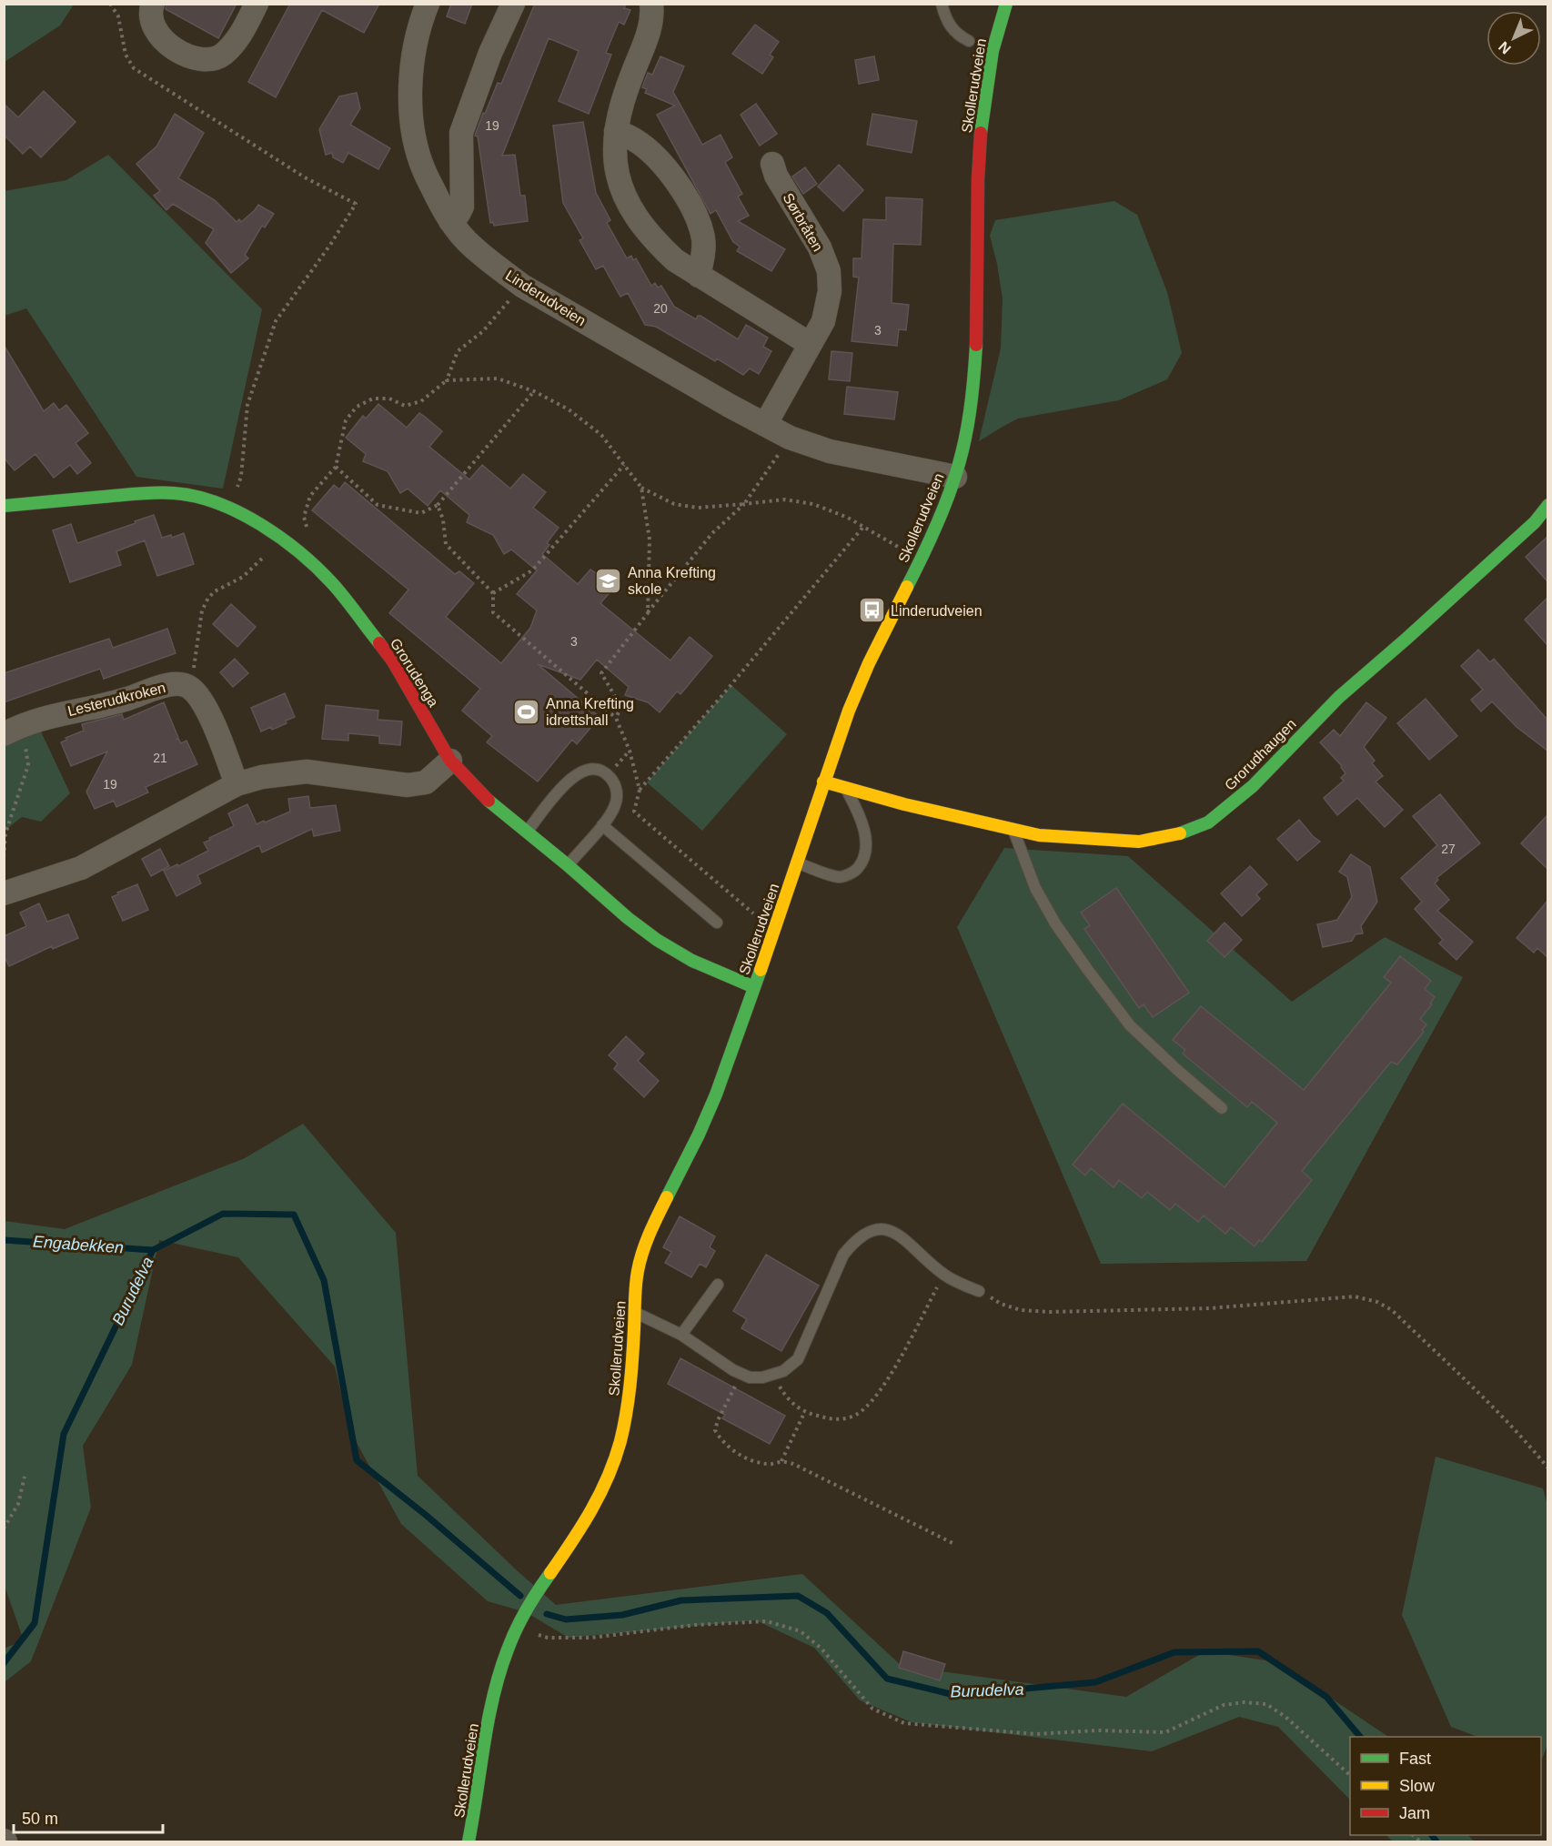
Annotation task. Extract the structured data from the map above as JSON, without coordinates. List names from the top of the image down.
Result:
{
  "streets": {
    "street": [
      "Skollerudveien",
      "Sørbråten",
      "Linderudveien",
      "Grorudenga",
      "Lesterudkroken",
      "Grorudhaugen"
    ]
  },
  "crossings": [
    ["Skollerudveien", "Linderudveien"],
    ["Skollerudveien", "Grorudenga"],
    ["Skollerudveien", "Grorudhaugen"],
    ["Sørbråten", "Linderudveien"]
  ],
  "water": ["Engabekken", "Burudelva"],
  "places": {
    "school or university": ["Anna Krefting skole"],
    "bus stop": ["Linderudveien"],
    "sports": ["Anna Krefting idrettshall"]
  },
  "house_numbers": [
    "19",
    "20",
    "3",
    "3",
    "21",
    "19",
    "27"
  ],
  "legend": ["Fast", "Slow", "Jam"],
  "scale_bar": "50 m",
  "north": "bottom left"
}
